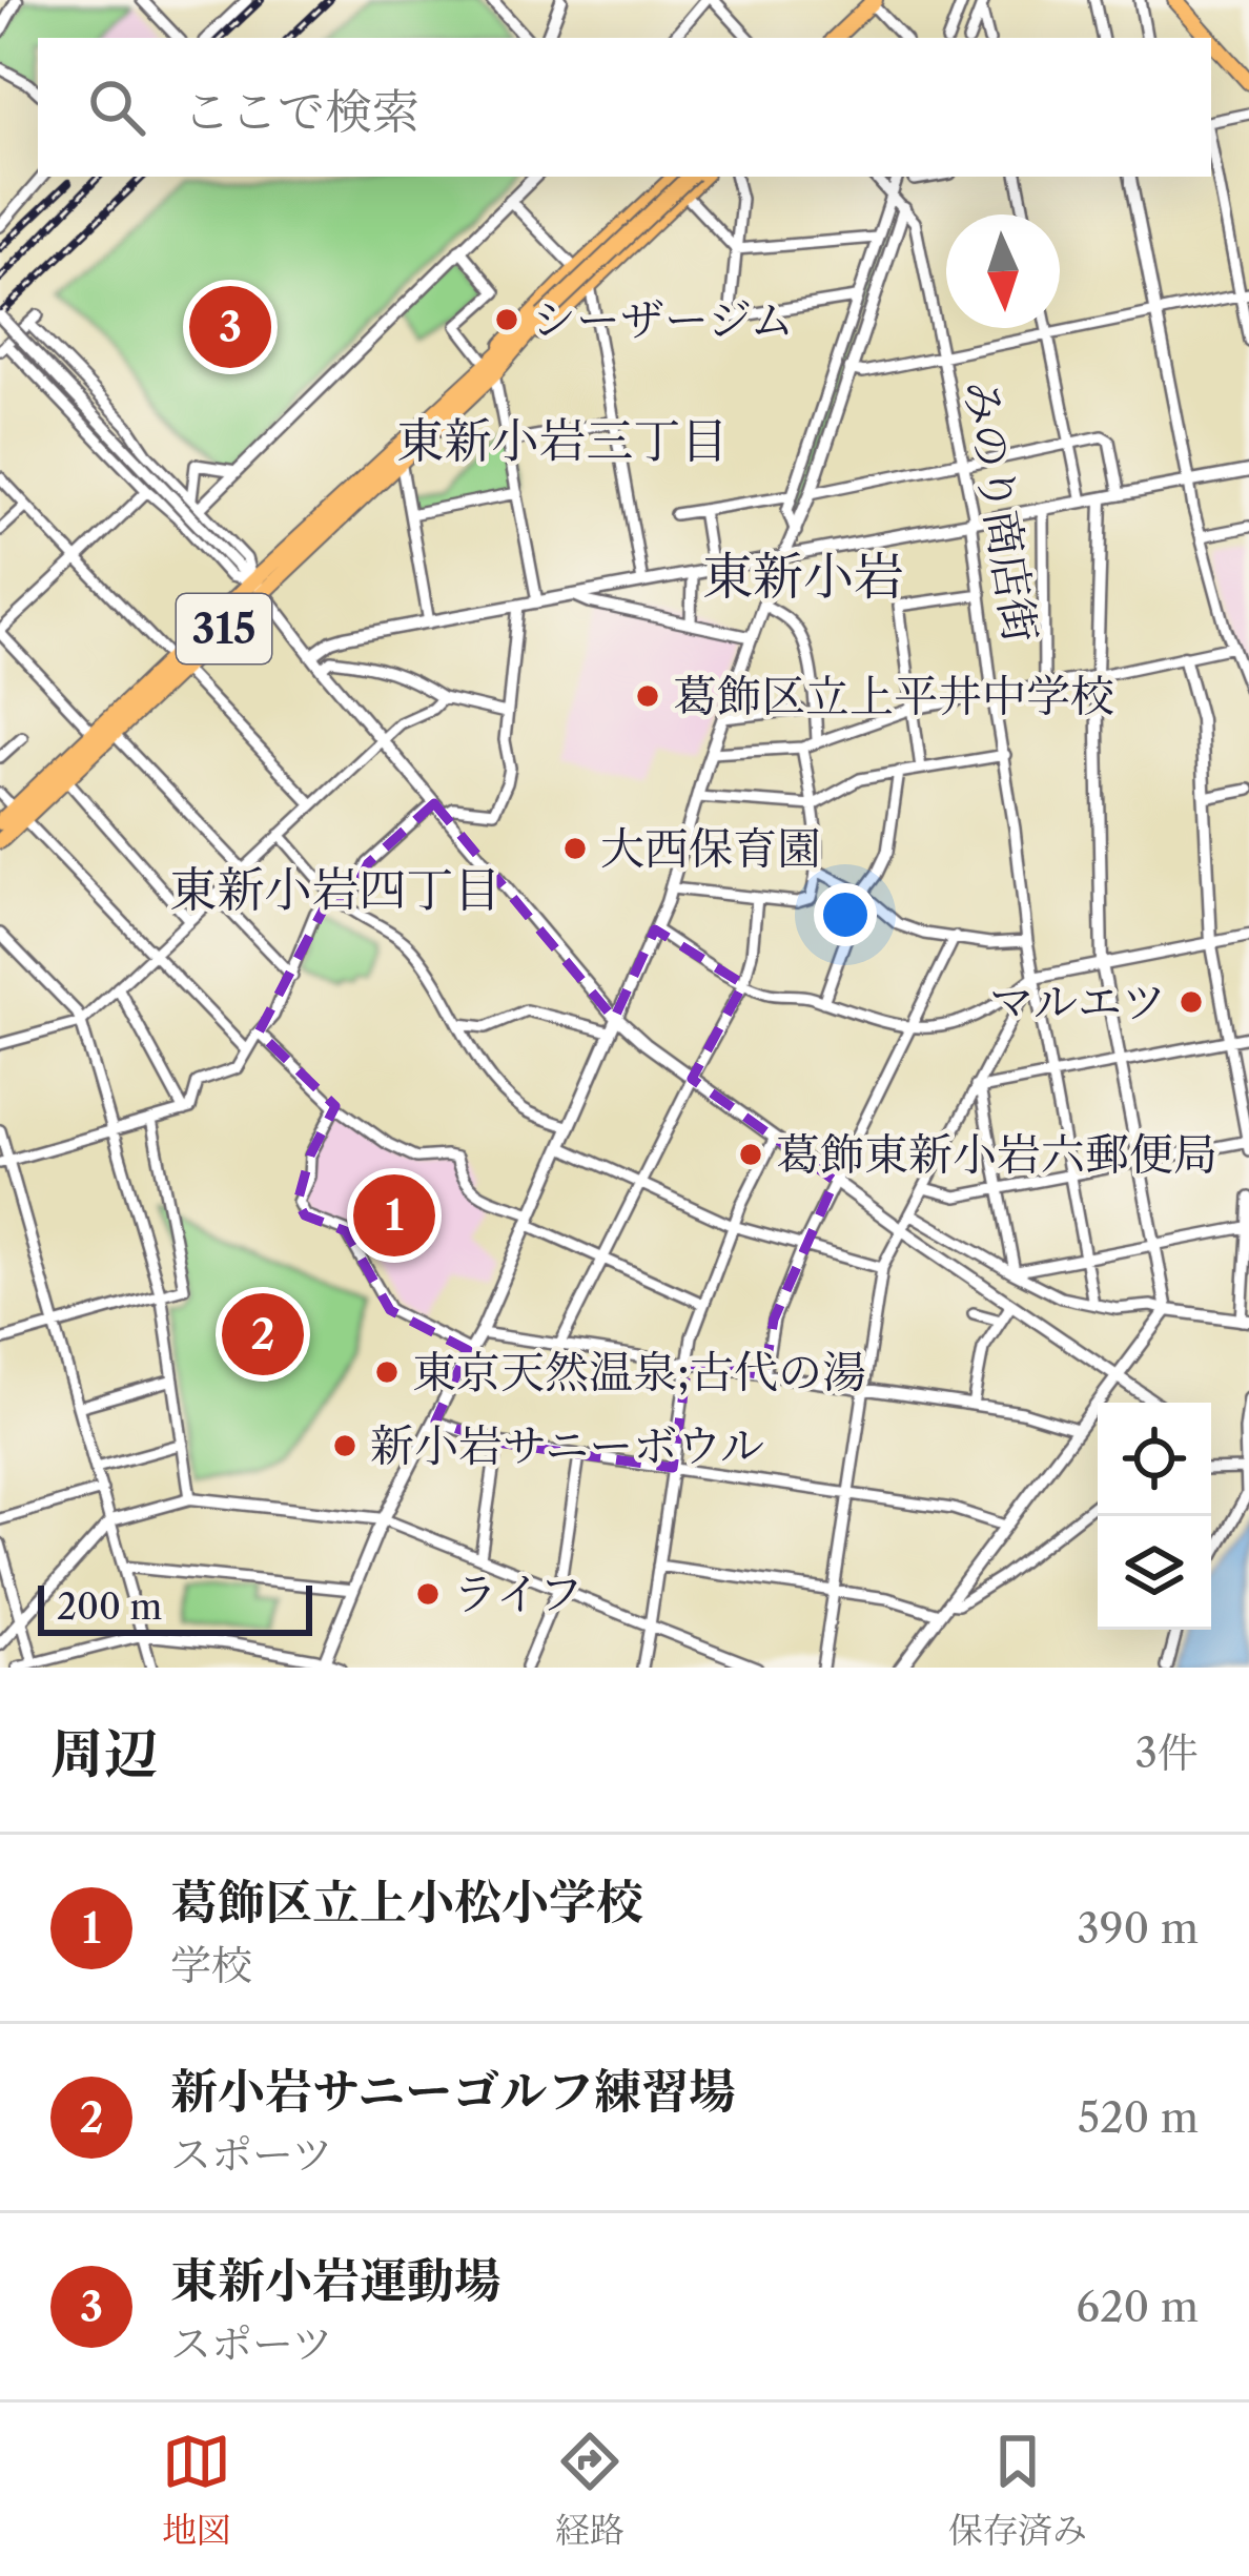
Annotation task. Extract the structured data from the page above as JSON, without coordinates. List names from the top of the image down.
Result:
{
  "streets": {
    "main road": ["315"],
    "street": ["みのり商店街"]
  },
  "districts": ["東新小岩三丁目", "東新小岩", "東新小岩四丁目"],
  "places": [
    "シーザージム",
    "葛飾区立上平井中学校",
    "大西保育園",
    "マルエツ",
    "葛飾東新小岩六郵便局",
    "東京天然温泉;古代の湯",
    "新小岩サニーボウル",
    "ライフ"
  ],
  "scale_bar": "200 m",
  "north": "bottom",
  "page": {
    "search": "ここで検索",
    "pins": ["3", "1", "2"],
    "scale": "200 m",
    "heading": ["周辺", "3件"],
    "list": [
      {
        "mark": "1",
        "name": "葛飾区立上小松小学校",
        "note": "学校",
        "value": "390 m"
      },
      {
        "mark": "2",
        "name": "新小岩サニーゴルフ練習場",
        "note": "スポーツ",
        "value": "520 m"
      },
      {
        "mark": "3",
        "name": "東新小岩運動場",
        "note": "スポーツ",
        "value": "620 m"
      }
    ],
    "nav": ["地図", "経路", "保存済み"]
  }
}
